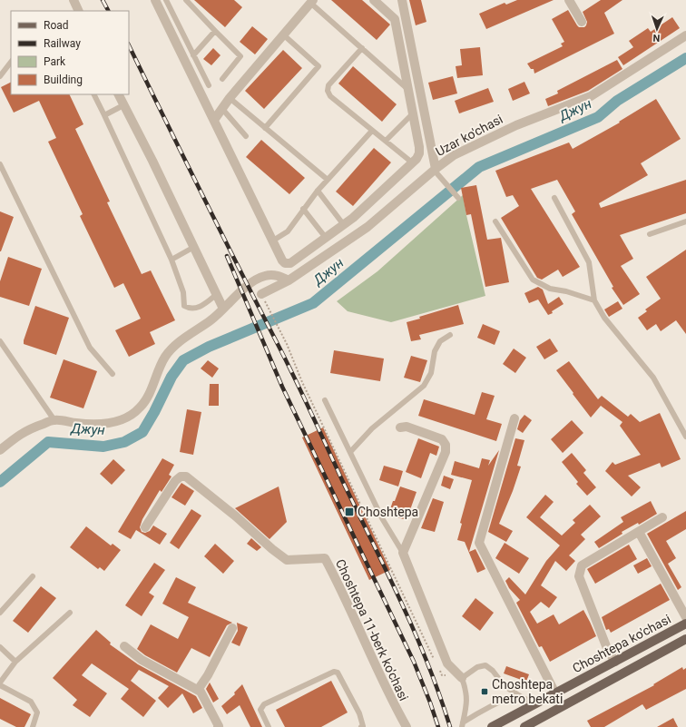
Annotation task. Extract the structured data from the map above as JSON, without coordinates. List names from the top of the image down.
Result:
{
  "streets": {
    "main road": ["Choshtepa ko'chasi"],
    "street": ["Uzar ko'chasi", "Choshtepa 11-berk ko'chasi"]
  },
  "water": ["Джун"],
  "places": {
    "transit": ["Choshtepa", "Choshtepa metro bekati"]
  },
  "legend": [
    "Road",
    "Railway",
    "Park",
    "Building"
  ],
  "north": "bottom"
}
